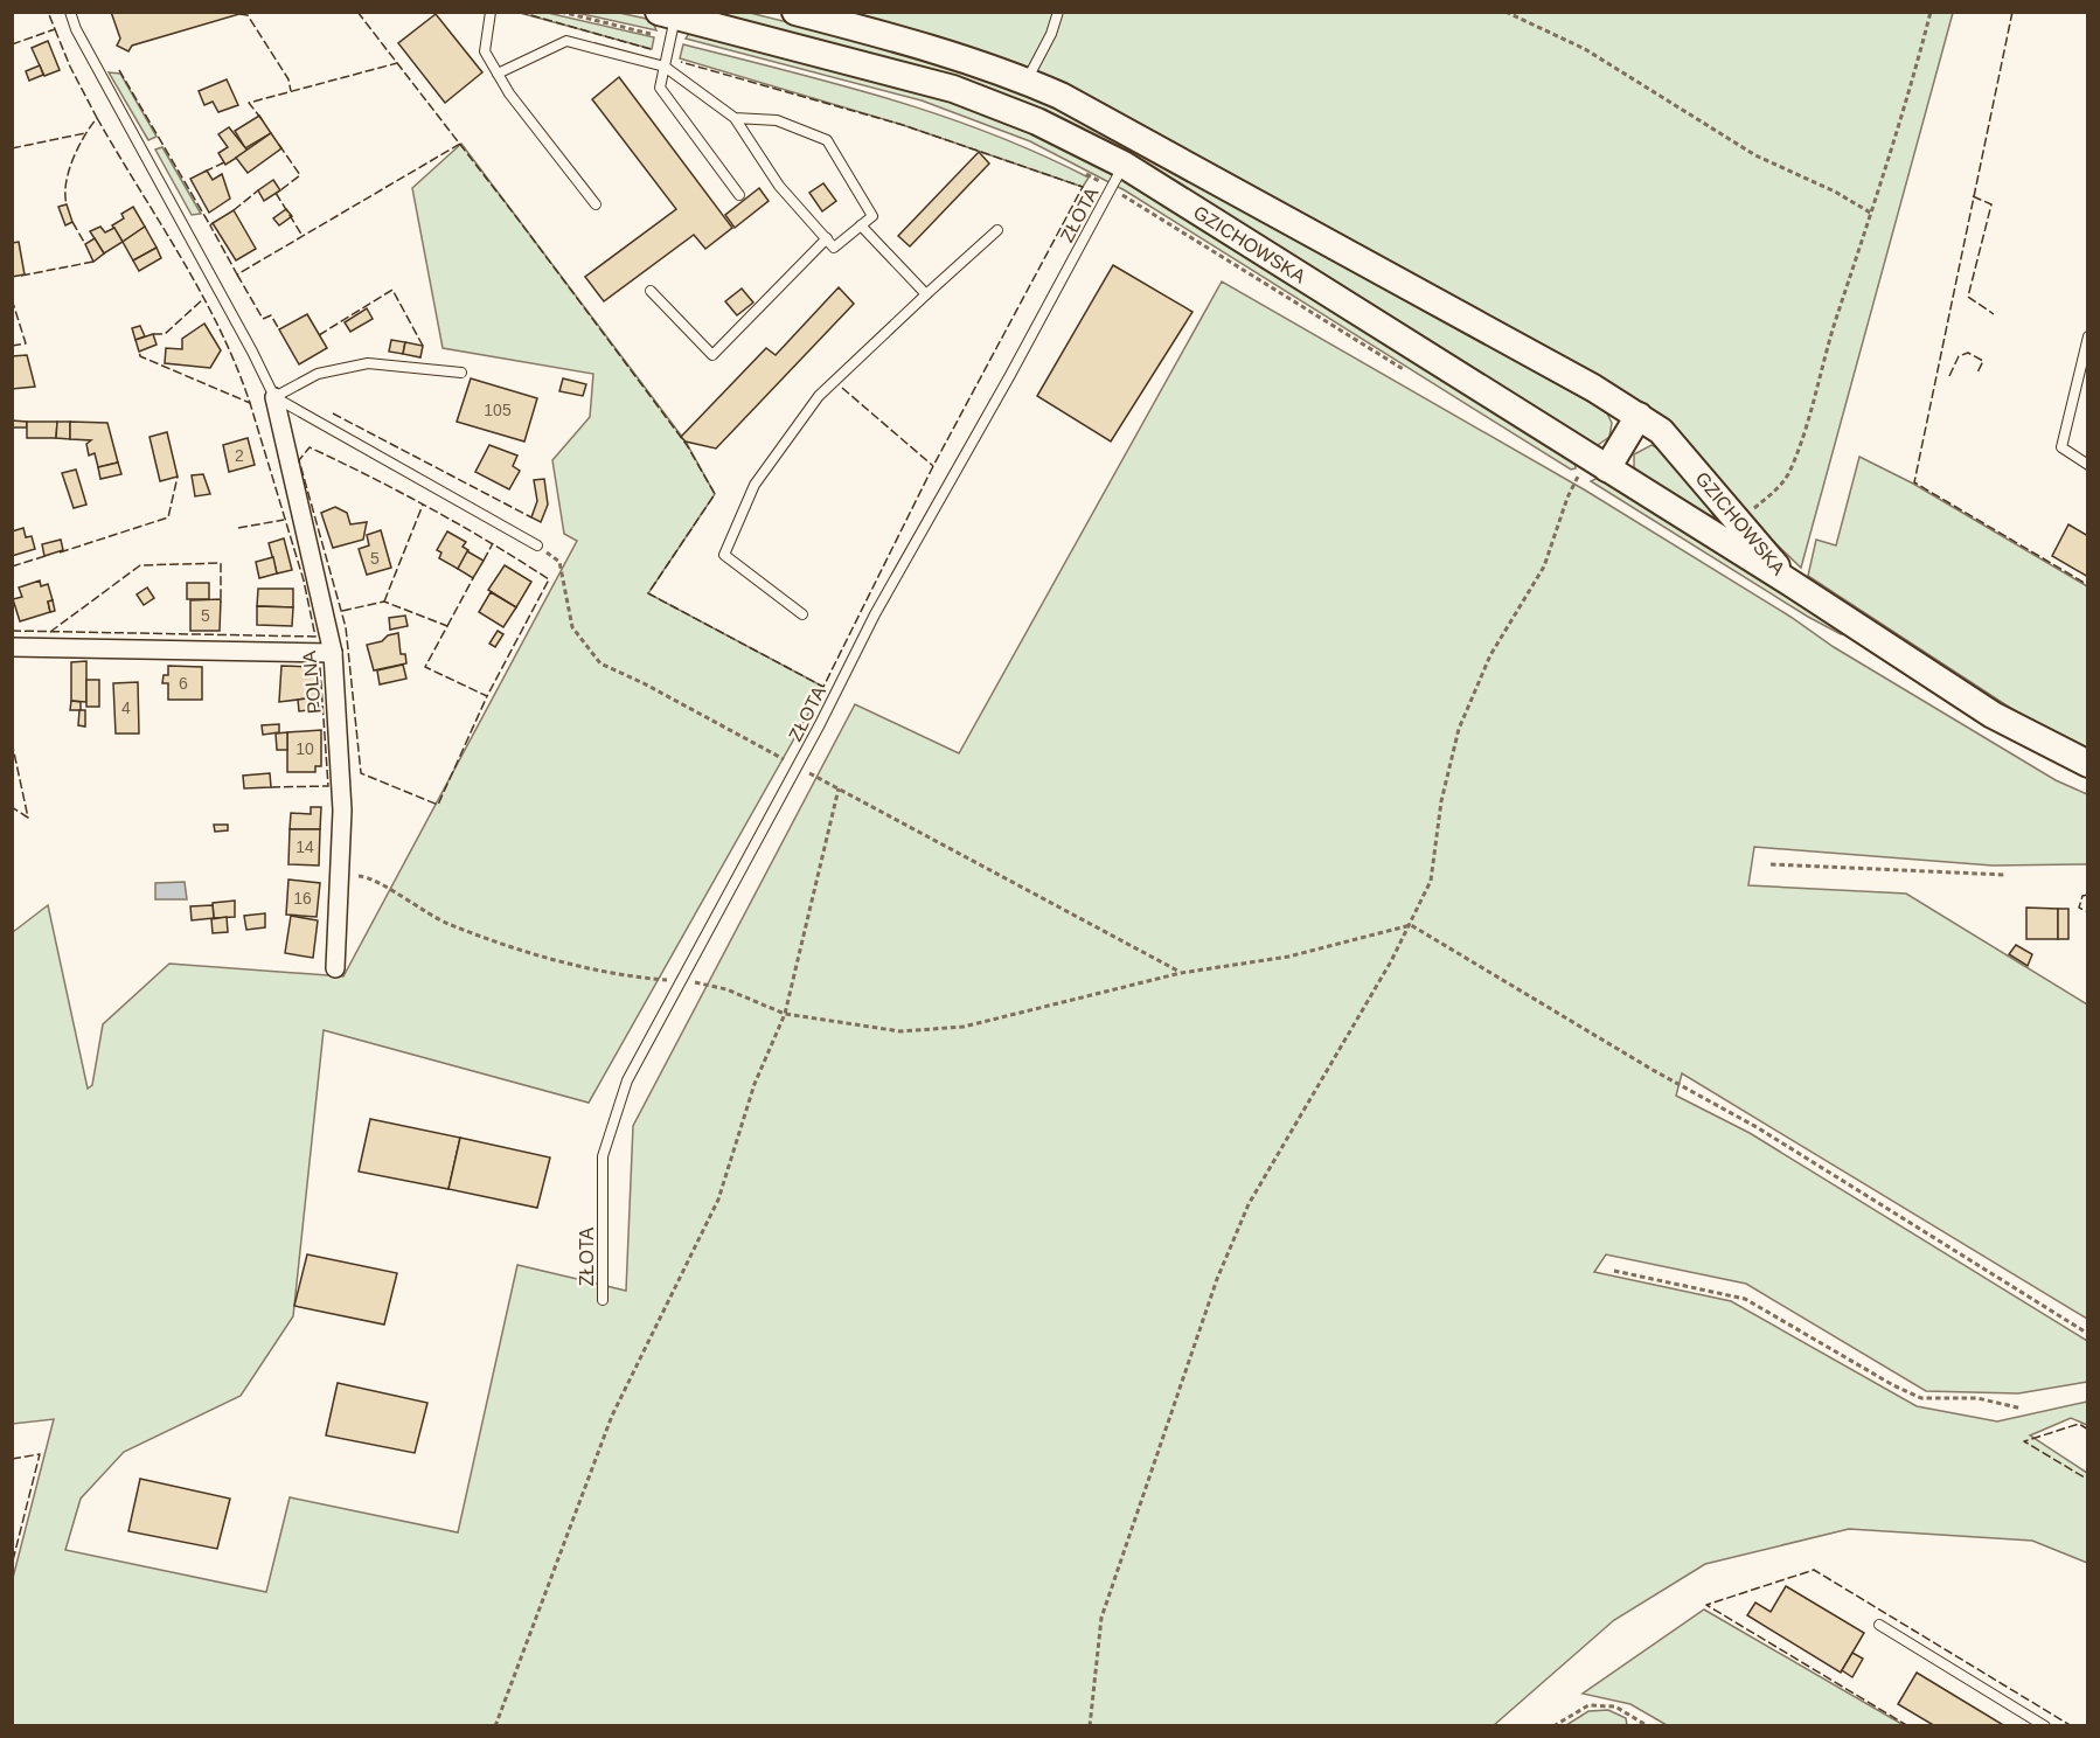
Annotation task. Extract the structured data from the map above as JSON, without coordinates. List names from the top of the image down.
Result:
{
  "streets": {
    "street": ["GZICHOWSKA", "POLNA"],
    "lane": ["ZŁOTA"]
  },
  "crossings": [
    ["ZŁOTA", "GZICHOWSKA"]
  ],
  "house_numbers": [
    "105",
    "2",
    "5",
    "5",
    "6",
    "4",
    "10",
    "14",
    "16"
  ]
}
